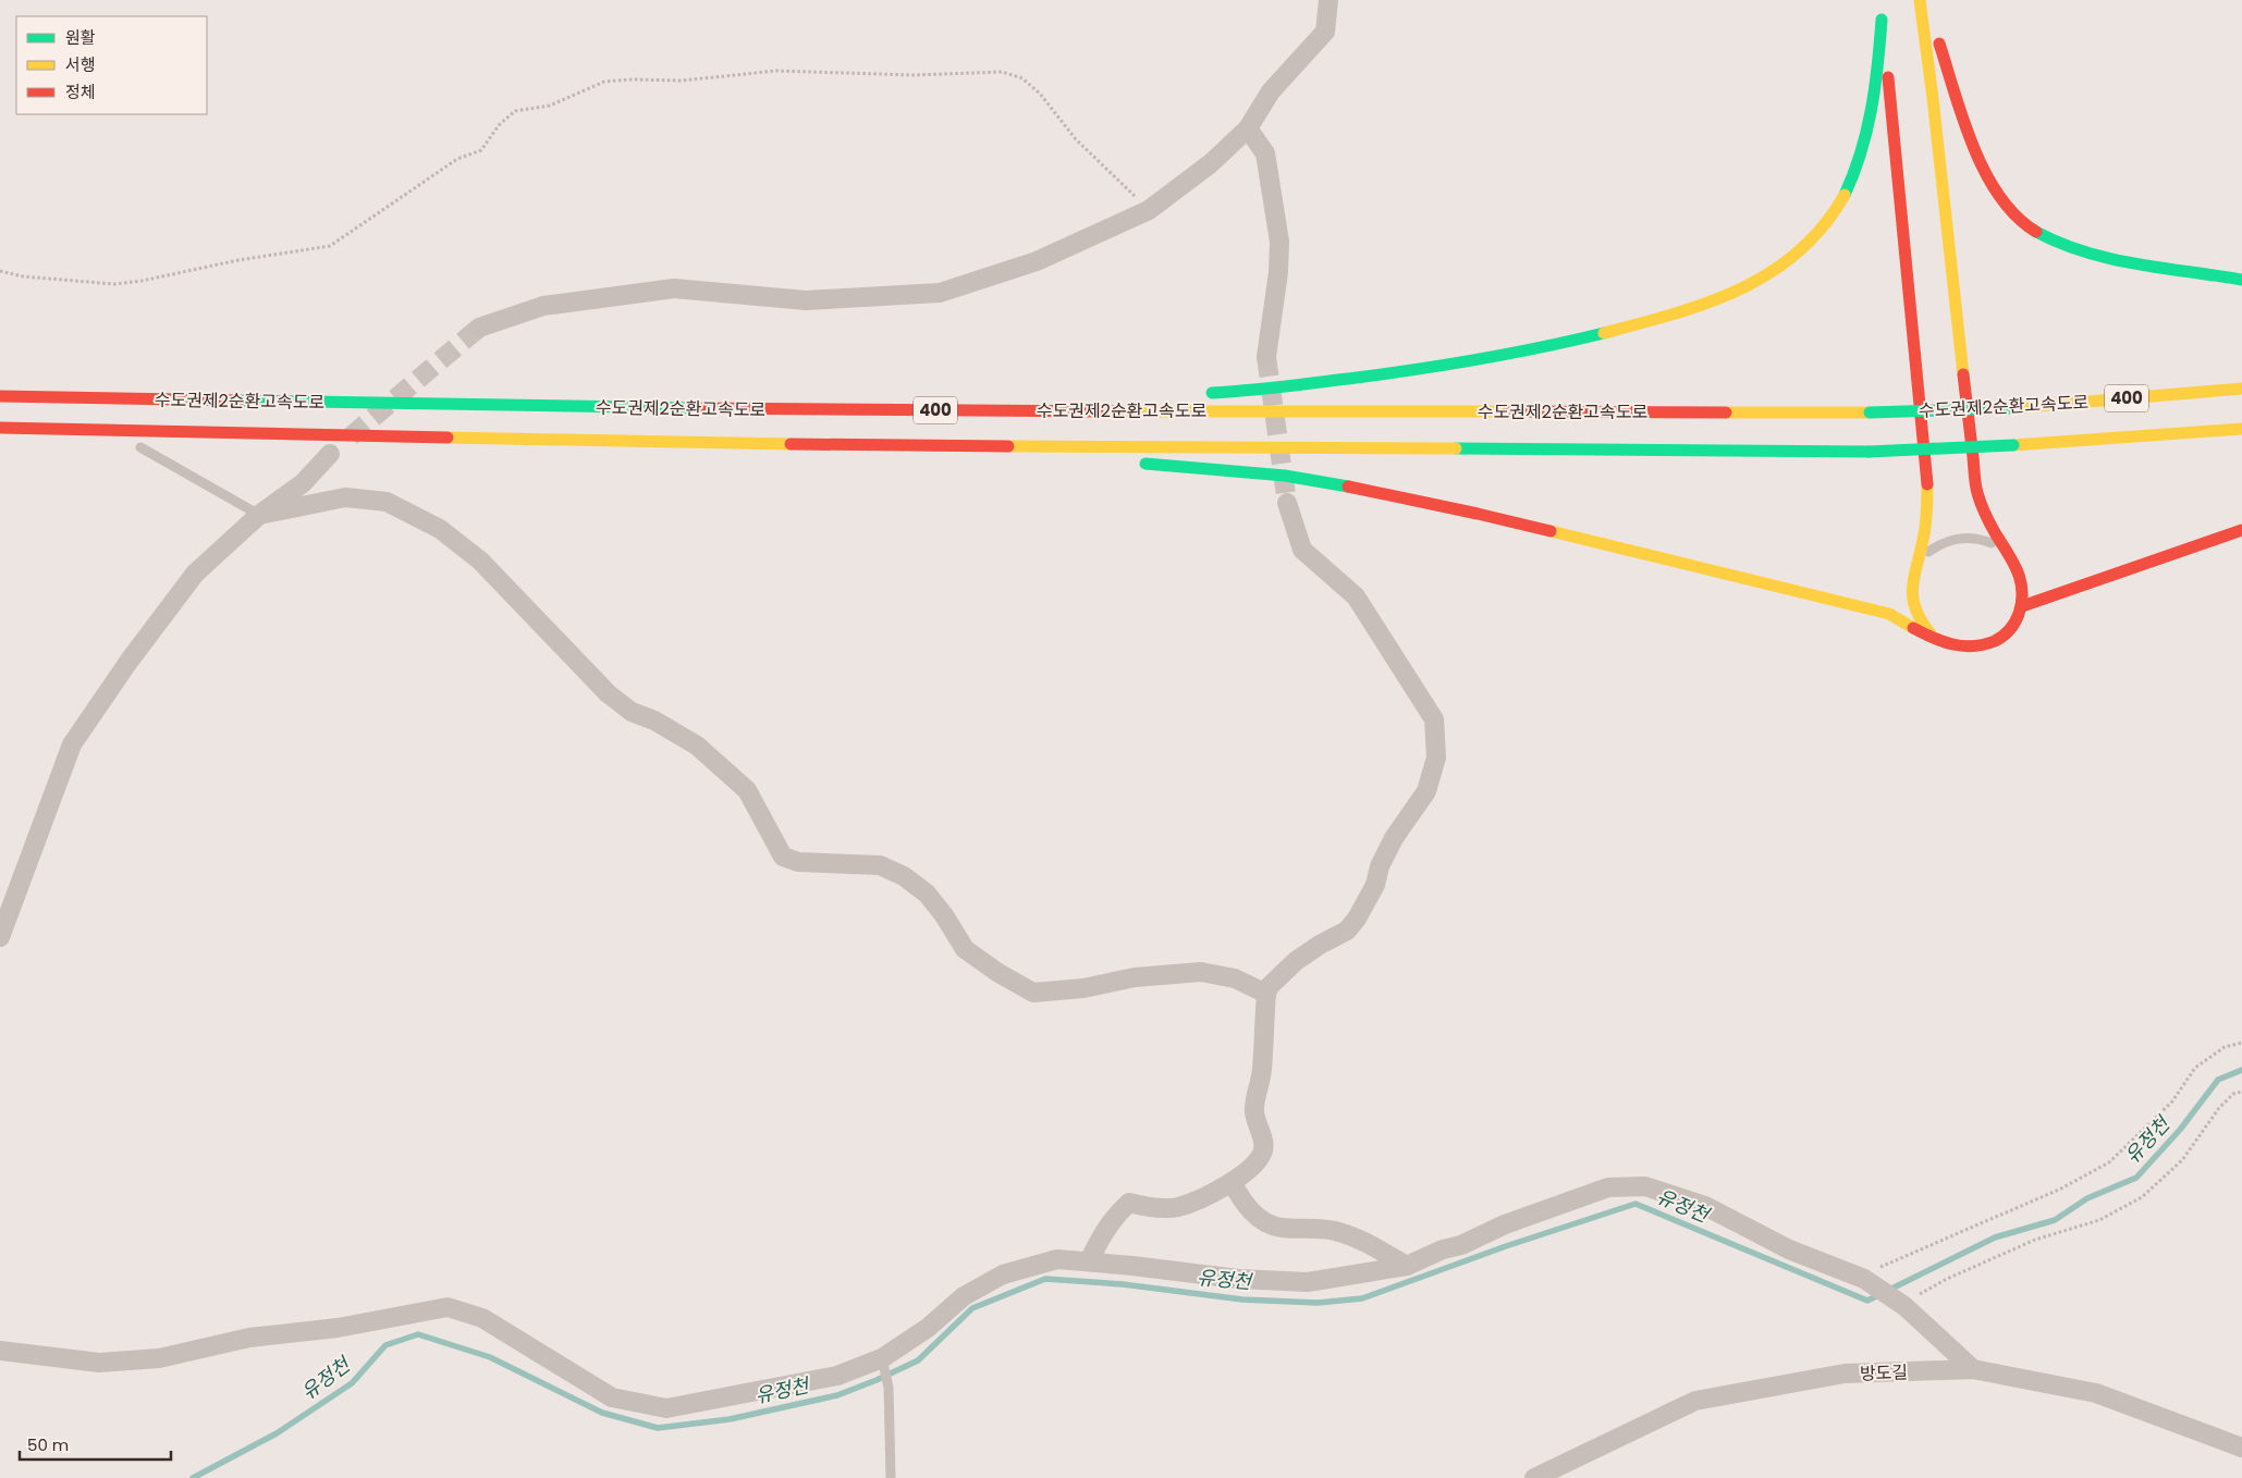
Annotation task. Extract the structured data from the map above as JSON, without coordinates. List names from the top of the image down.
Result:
{
  "streets": {
    "highway": ["400", "수도권제2순환고속도로"],
    "street": ["방도길"]
  },
  "water": ["유정천"],
  "legend": ["원활", "서행", "정체"],
  "scale_bar": "50 m"
}
